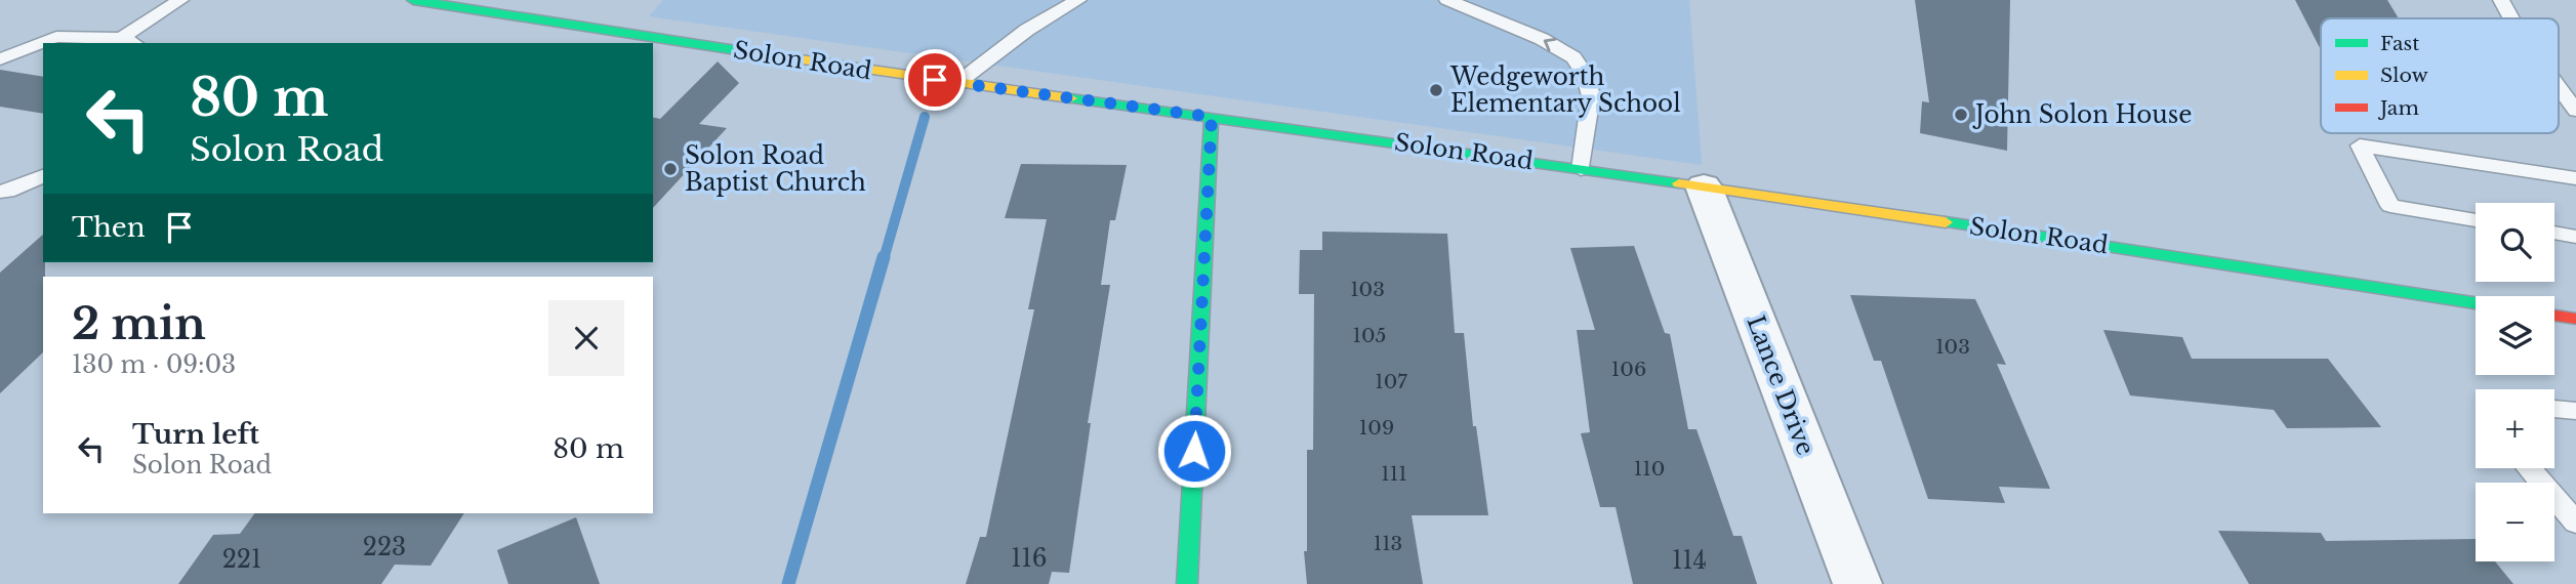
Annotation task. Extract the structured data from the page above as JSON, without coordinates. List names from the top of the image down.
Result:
{
  "streets": {
    "main road": ["Solon Road"],
    "street": ["Lance Drive"]
  },
  "crossings": [
    ["Solon Road", "Lance Drive"]
  ],
  "places": ["Wedgeworth Elementary School", "John Solon House", "Solon Road Baptist Church"],
  "house_numbers": [
    "103",
    "105",
    "103",
    "106",
    "107",
    "109",
    "110",
    "111",
    "113",
    "223",
    "116",
    "221",
    "114"
  ],
  "legend": ["Fast", "Slow", "Jam"],
  "page": {
    "turn": ["80 m", "Solon Road"],
    "then": "Then",
    "map_buttons": ["+", "−"],
    "heading": ["2 min", "130 m · 09:03"],
    "list": [
      {
        "name": "Turn left",
        "note": "Solon Road",
        "value": "80 m"
      }
    ]
  }
}
